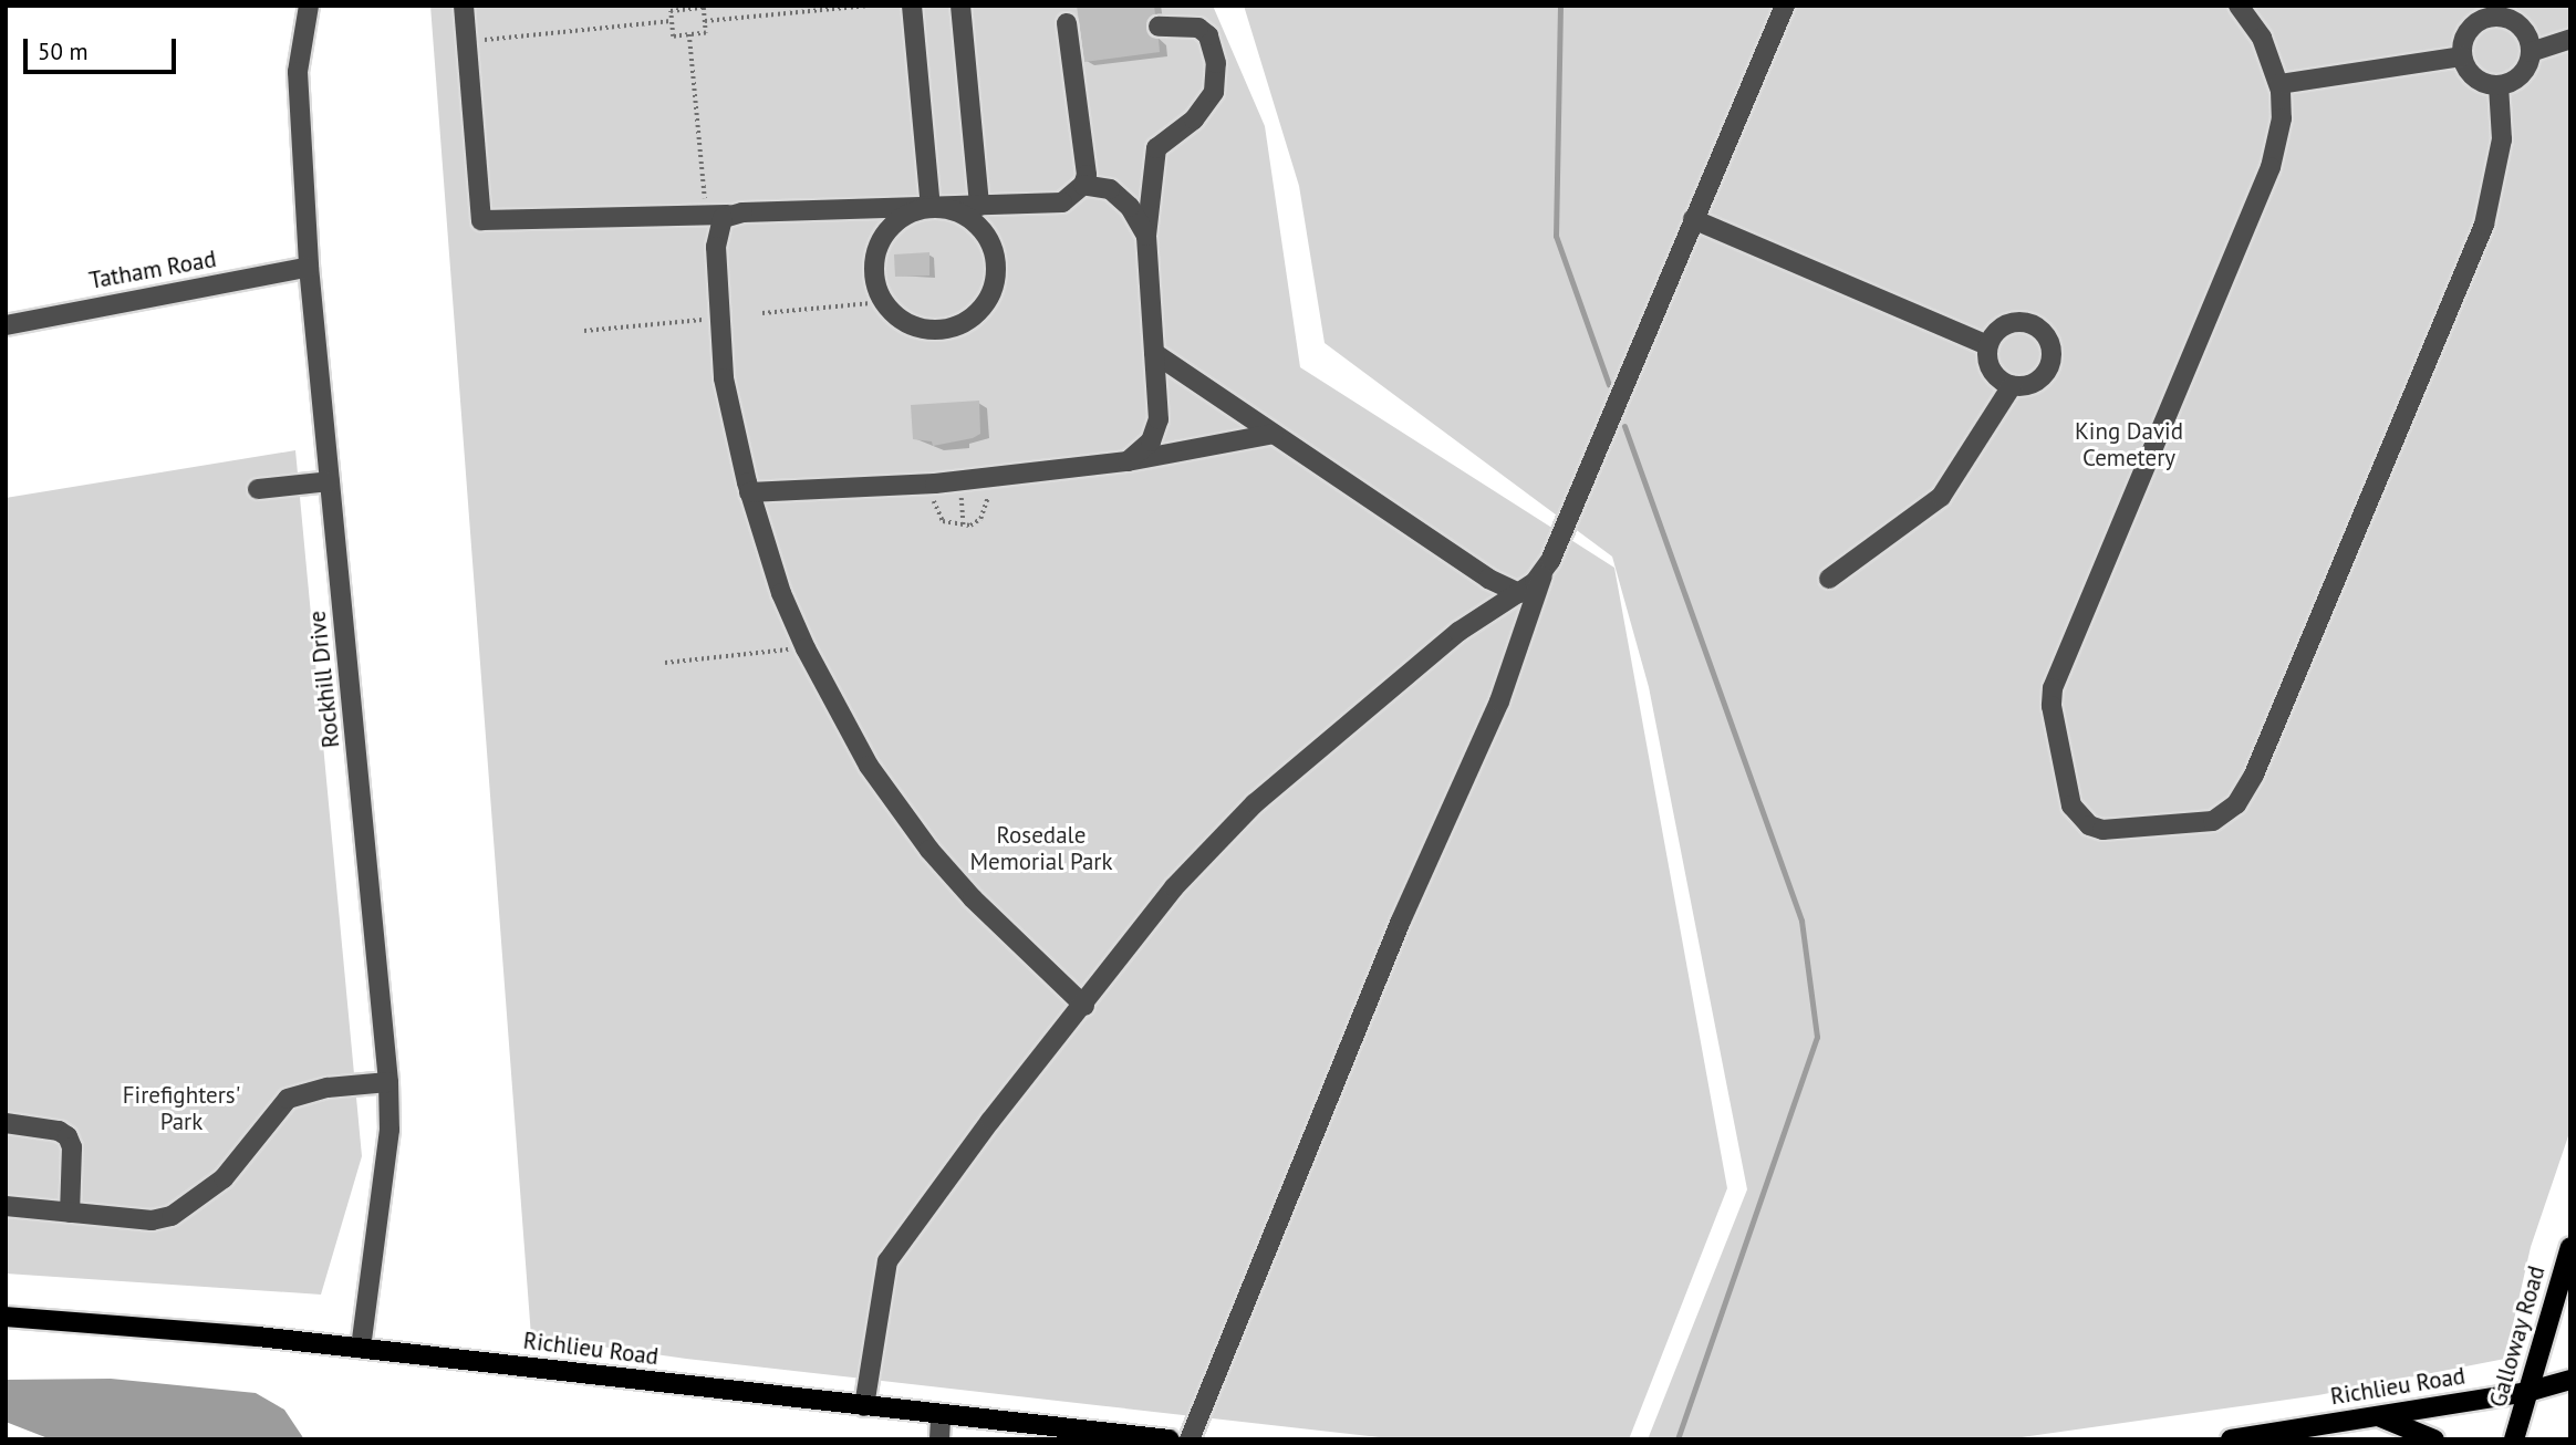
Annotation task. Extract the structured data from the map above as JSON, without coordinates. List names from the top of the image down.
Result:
{
  "streets": {
    "main road": ["Galloway Road", "Richlieu Road"],
    "street": ["Tatham Road", "Rockhill Drive"]
  },
  "crossings": [
    ["Tatham Road", "Rockhill Drive"],
    ["Rockhill Drive", "Richlieu Road"],
    ["Galloway Road", "Richlieu Road"]
  ],
  "parks": ["King David Cemetery", "Rosedale Memorial Park", "Firefighters' Park"],
  "scale_bar": "50 m"
}
